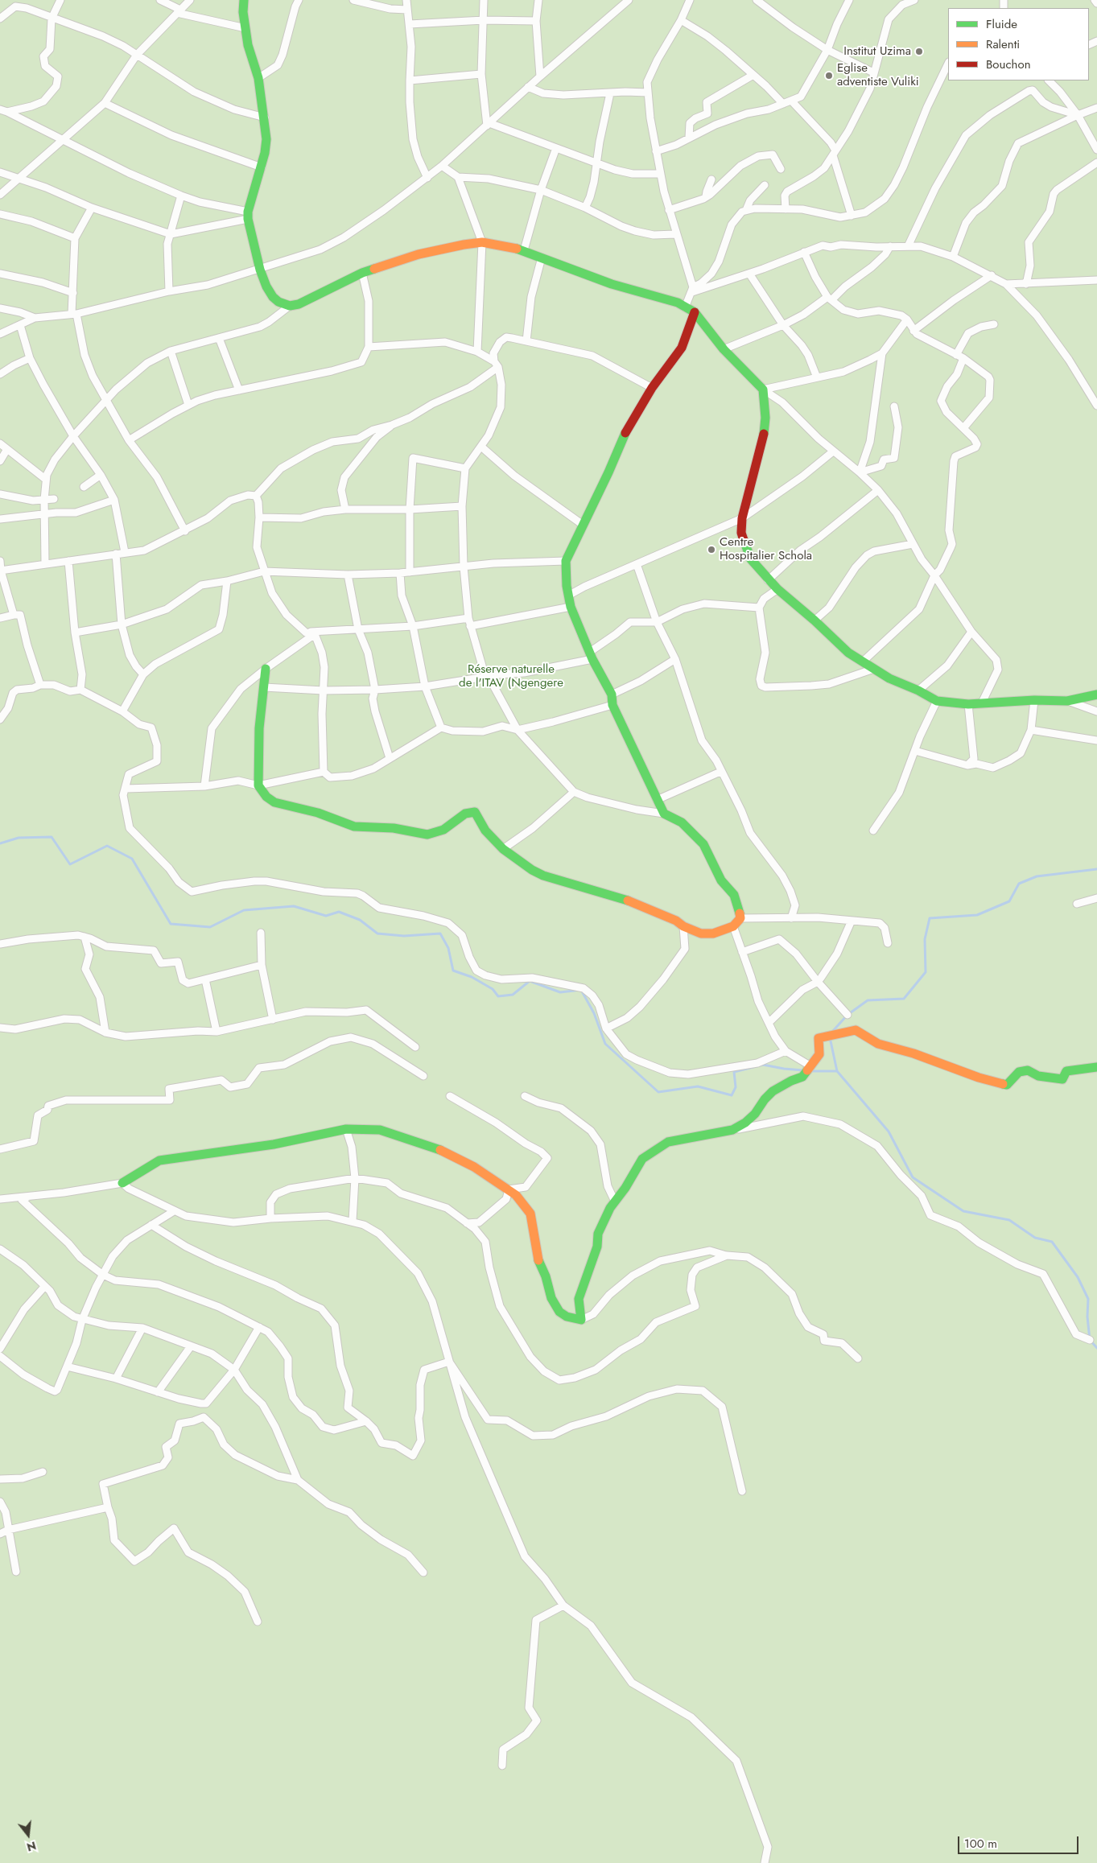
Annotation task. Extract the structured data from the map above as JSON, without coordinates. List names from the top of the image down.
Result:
{
  "parks": ["Réserve naturelle de l'ITAV (Ngengere"],
  "places": ["Institut Uzima", "Eglise adventiste Vuliki", "Centre Hospitalier Schola"],
  "legend": ["Fluide", "Ralenti", "Bouchon"],
  "scale_bar": "100 m",
  "north": "bottom"
}
